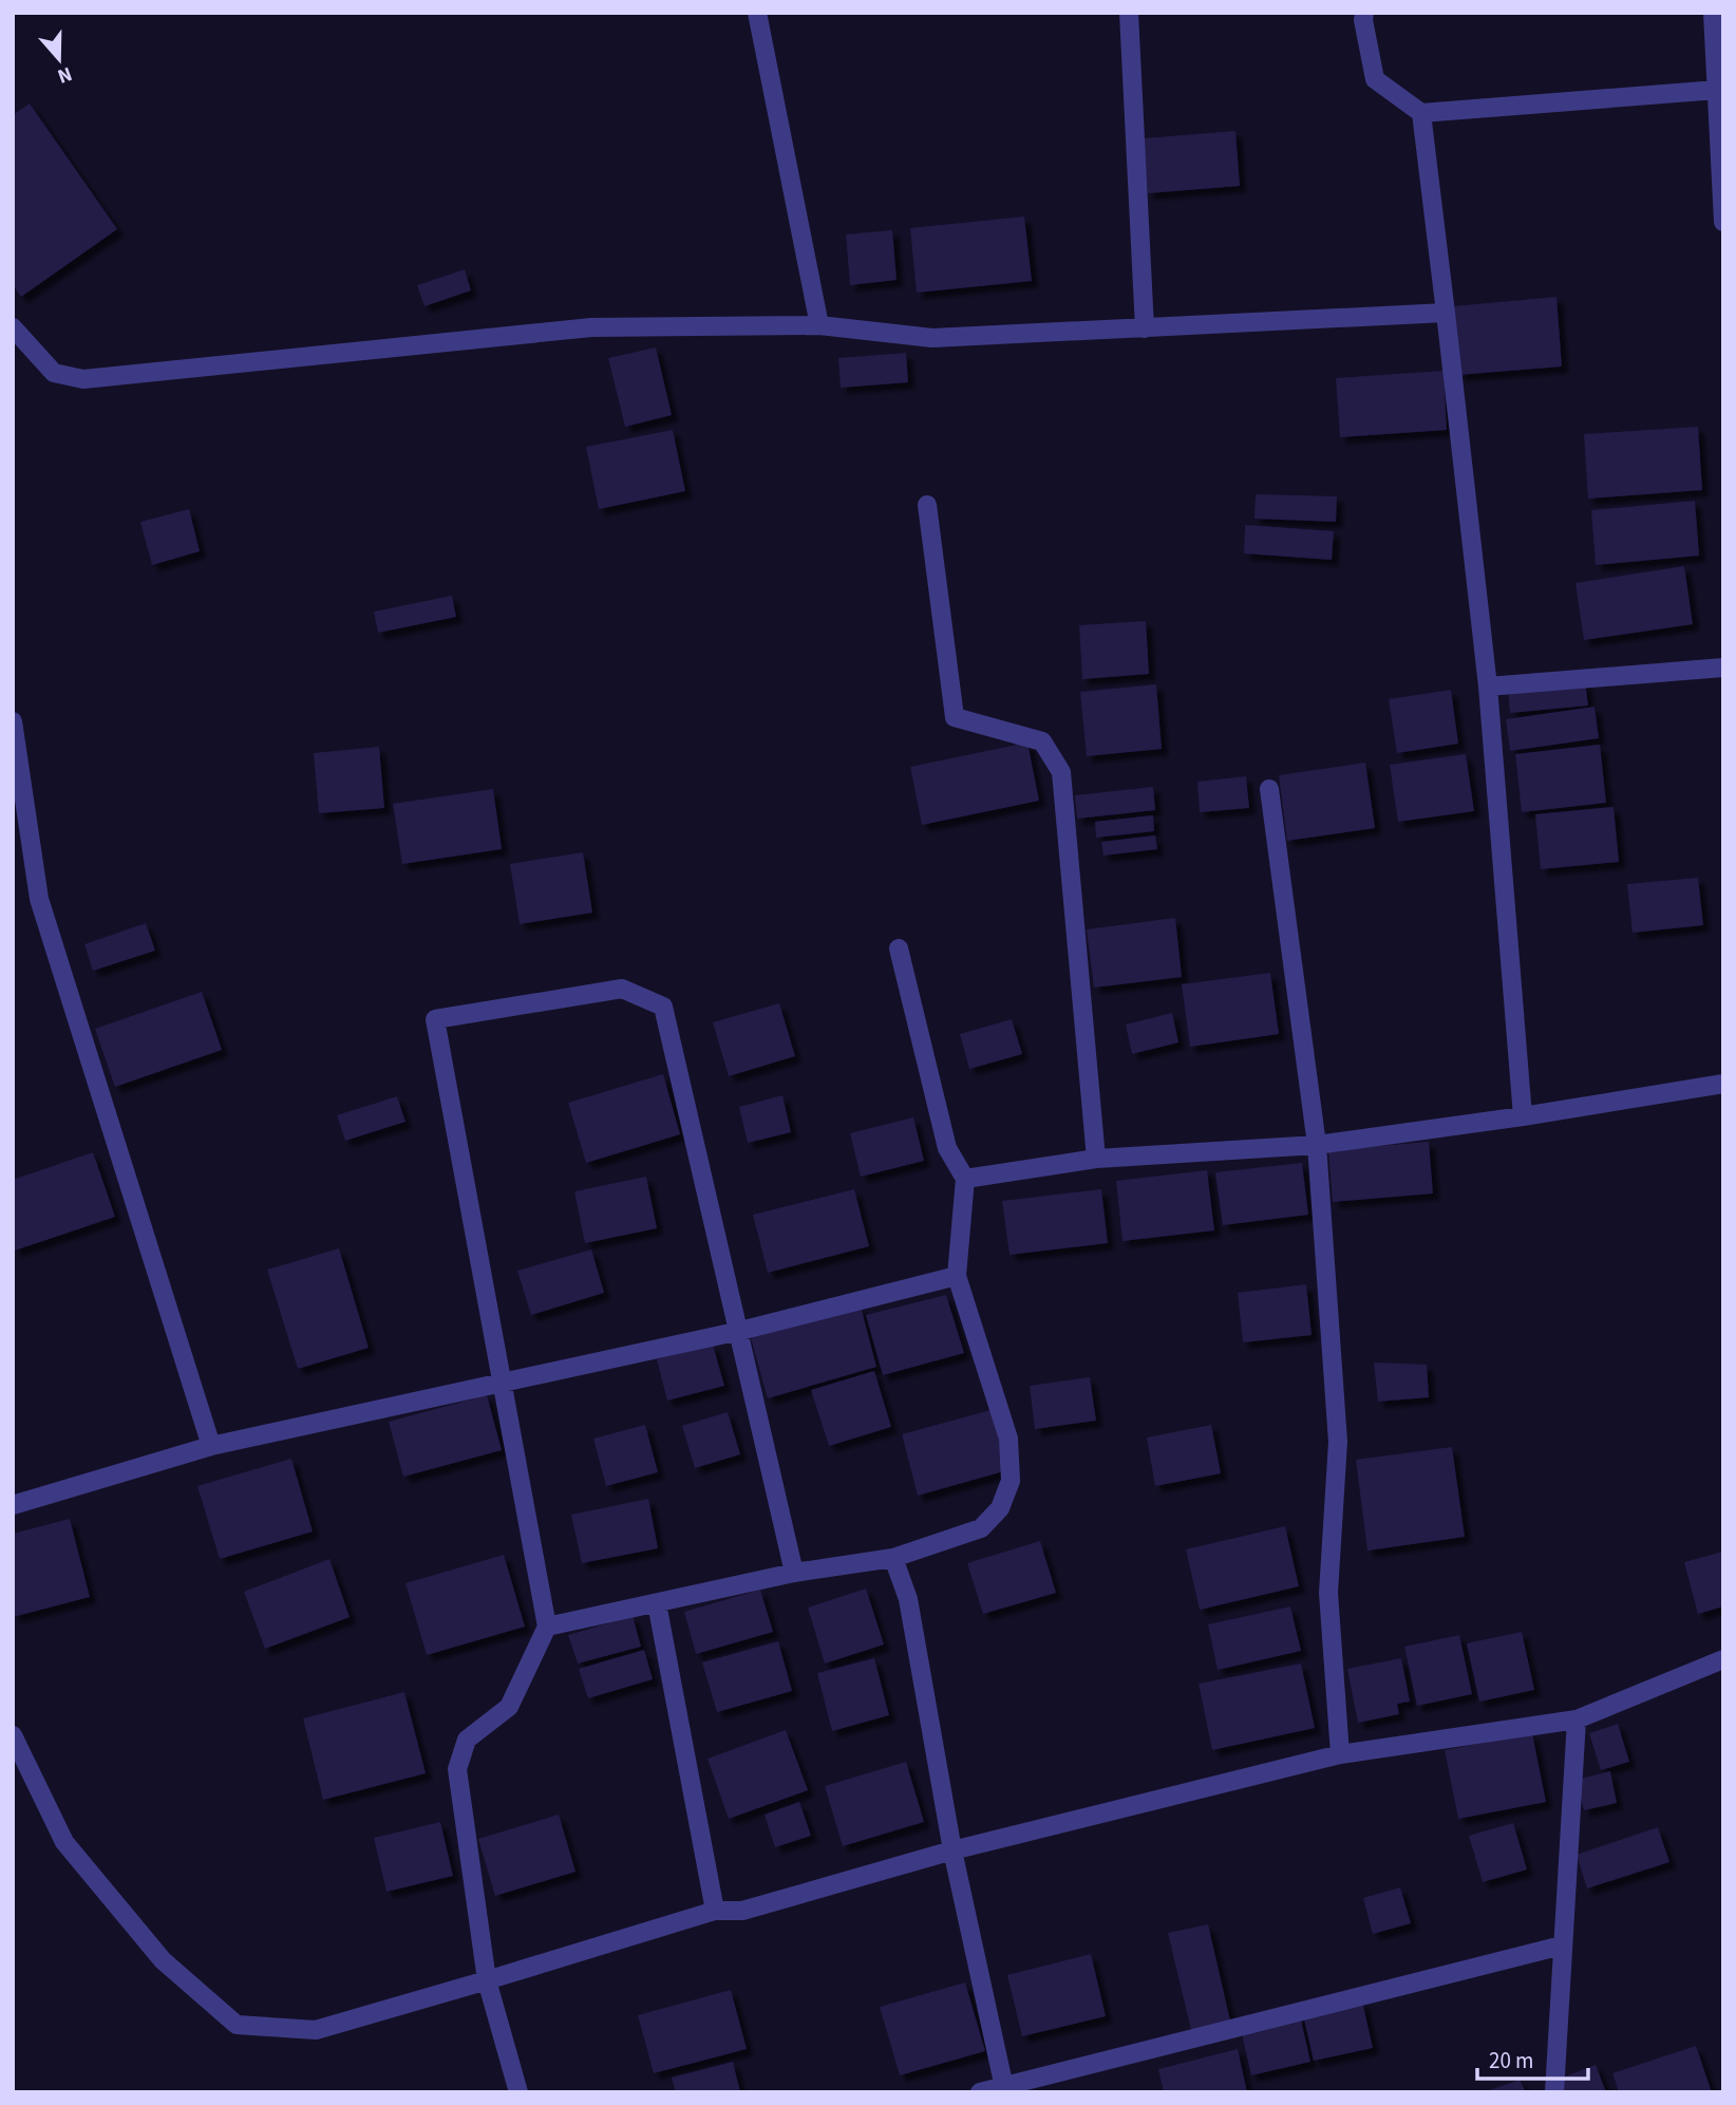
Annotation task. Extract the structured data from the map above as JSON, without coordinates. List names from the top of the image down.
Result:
{
  "scale_bar": "20 m",
  "north": "bottom"
}
